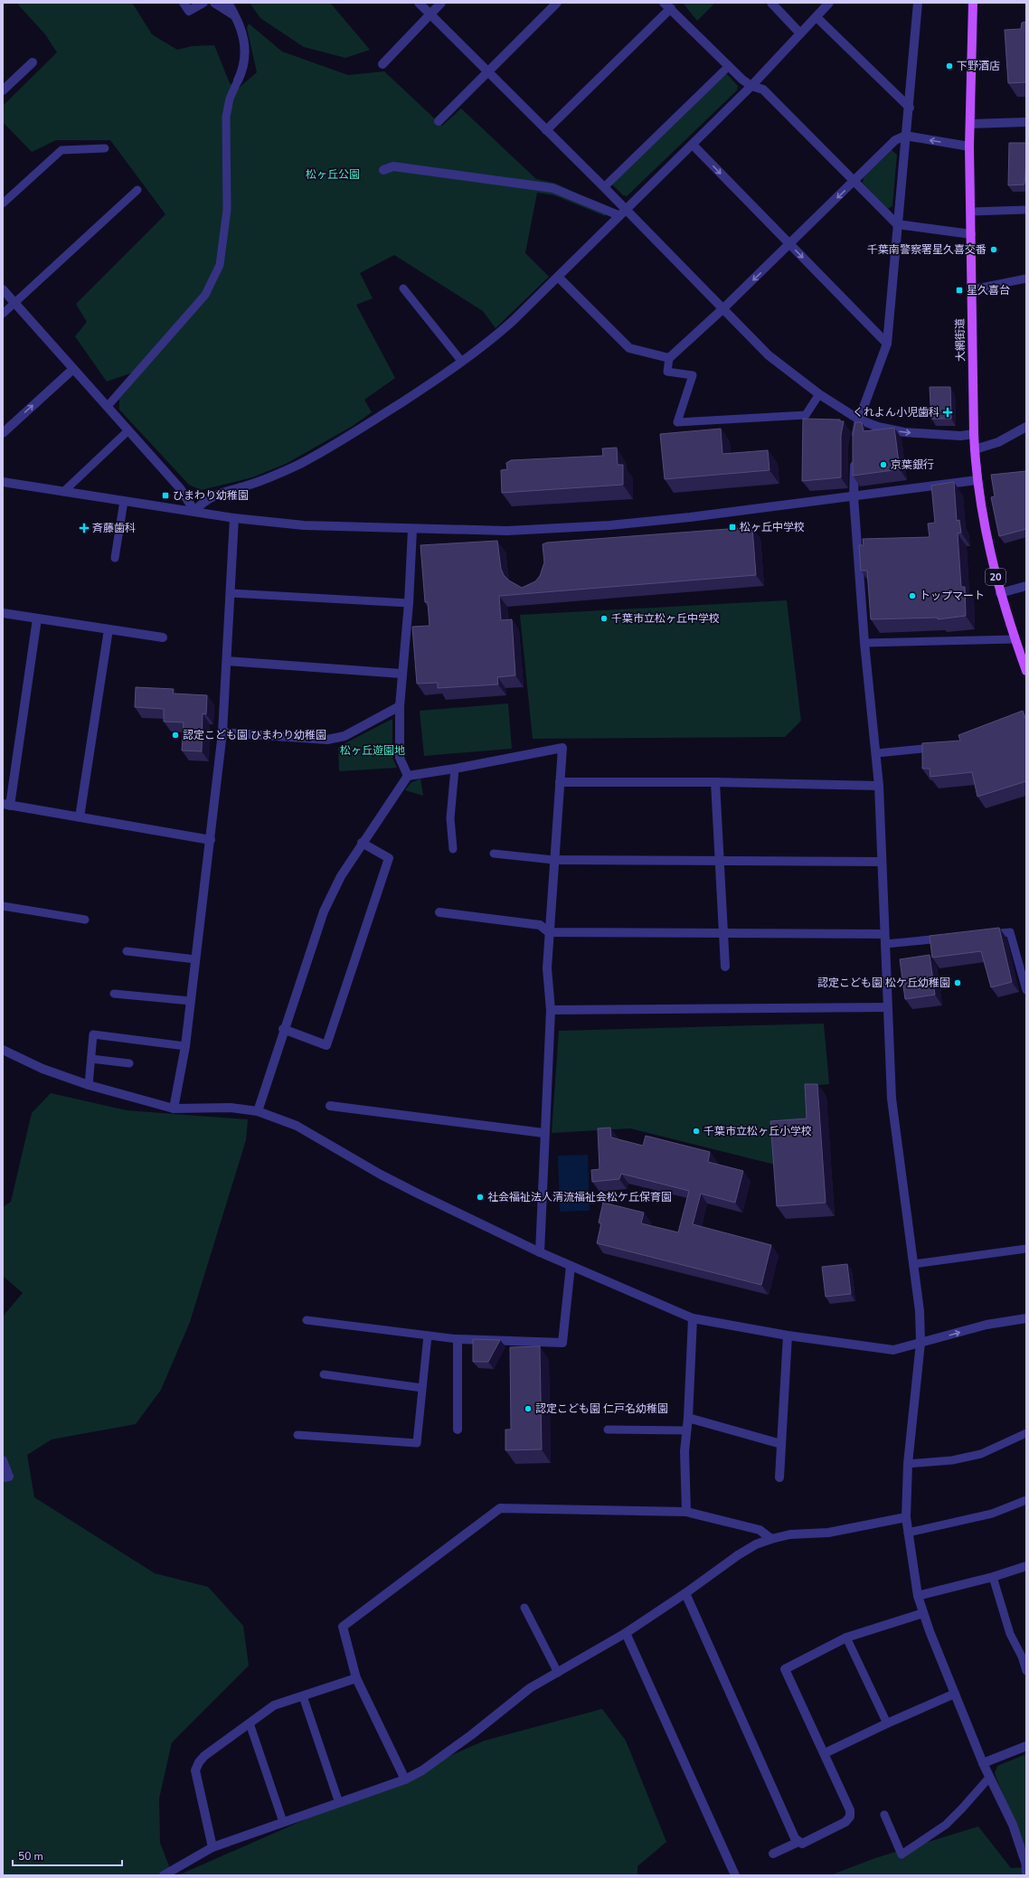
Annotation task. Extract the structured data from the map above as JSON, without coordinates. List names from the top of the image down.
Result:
{
  "streets": {
    "main road": ["大網街道", "20"]
  },
  "parks": ["松ヶ丘公園", "松ヶ丘遊園地"],
  "places": {
    "other": [
      "下野酒店",
      "千葉南警察署星久喜交番",
      "京葉銀行",
      "トップマート",
      "千葉市立松ヶ丘中学校",
      "認定こども園 ひまわり幼稚園",
      "認定こども園 松ケ丘幼稚園",
      "千葉市立松ヶ丘小学校",
      "社会福祉法人清流福祉会松ケ丘保育園",
      "認定こども園 仁戸名幼稚園"
    ],
    "transit": ["星久喜台", "ひまわり幼稚園", "松ヶ丘中学校"],
    "health": ["くれよん小児歯科", "斉藤歯科"]
  },
  "scale_bar": "50 m"
}
